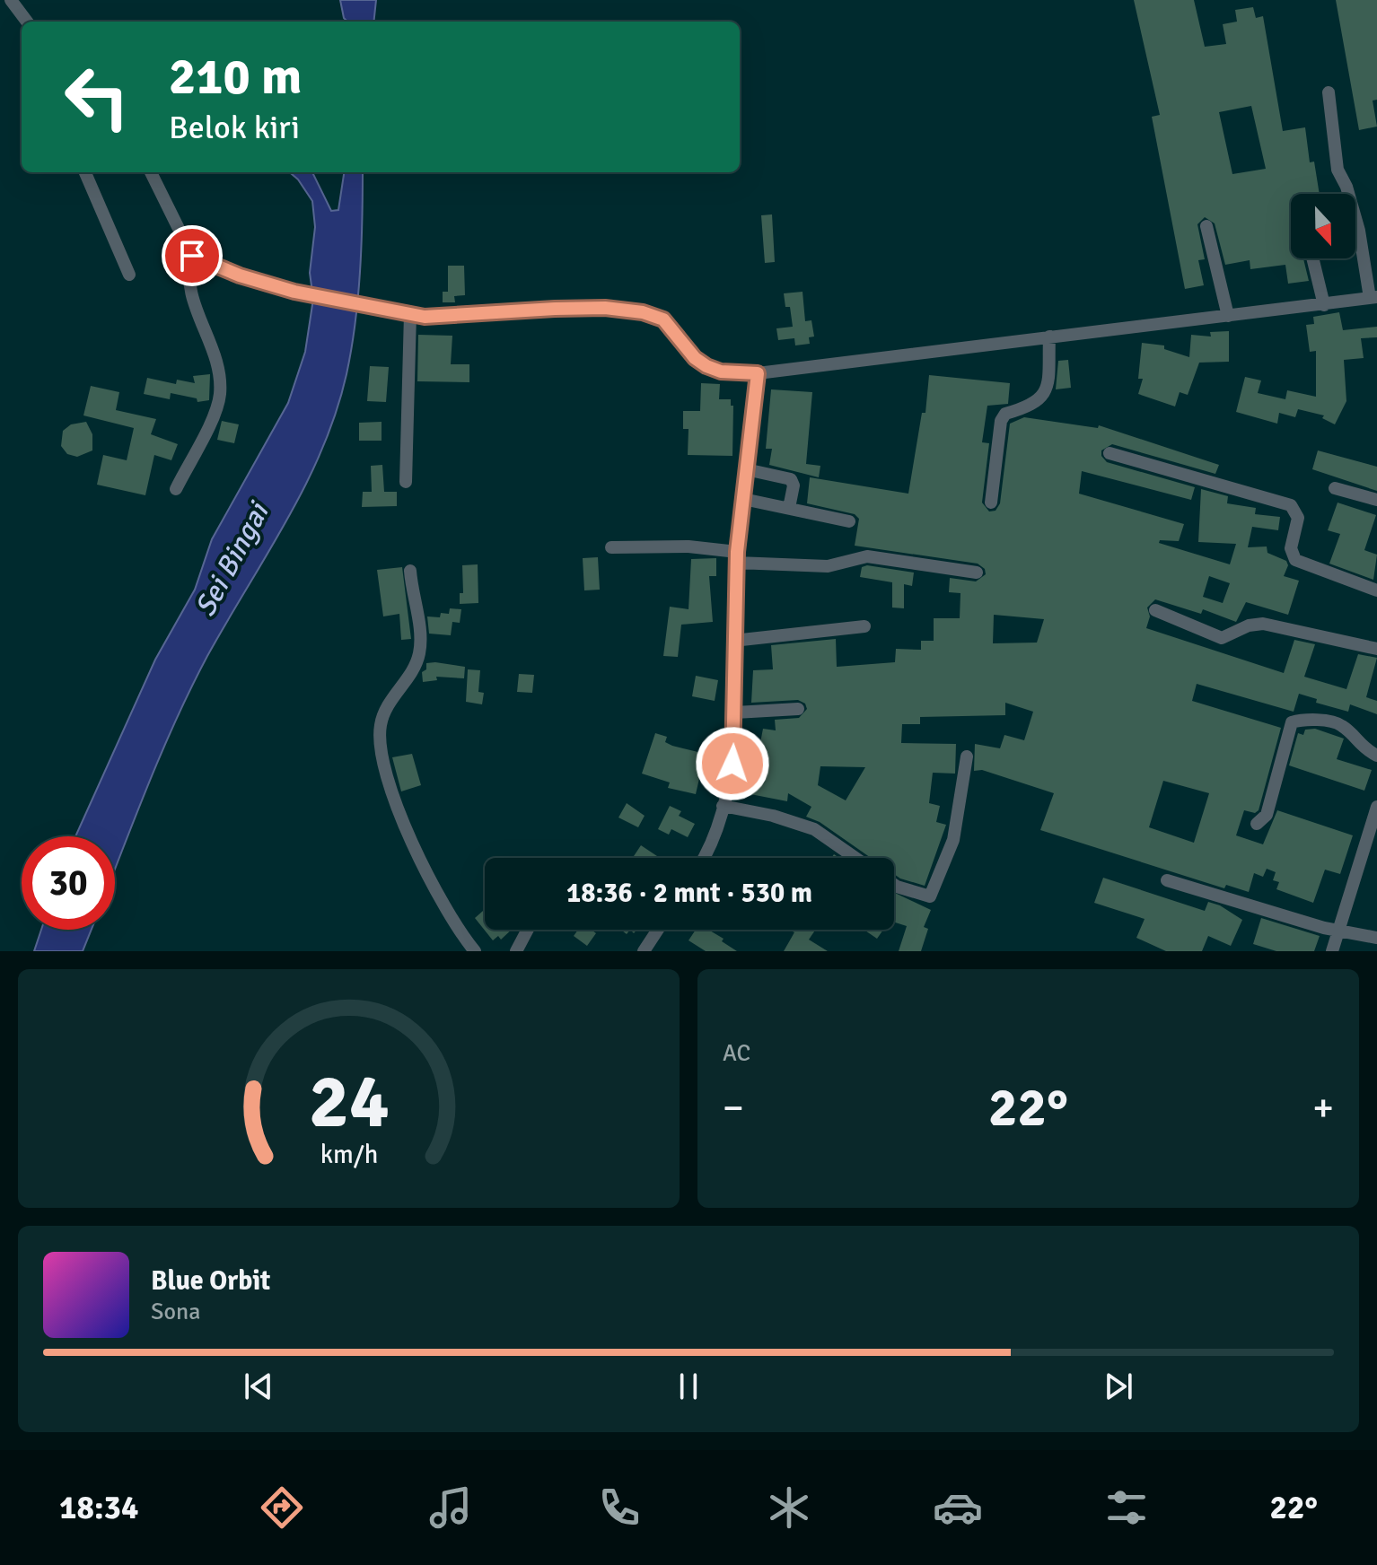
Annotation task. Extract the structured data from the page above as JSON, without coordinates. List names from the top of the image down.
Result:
{
  "water": ["Sei Bingai"],
  "north": "bottom",
  "page": {
    "turn": ["210 m", "Belok kiri"],
    "limit": "30",
    "trip": "18:36 · 2 mnt · 530 m",
    "tile": "AC",
    "heat": ["−", "22°", "+"],
    "song": ["Blue Orbit", "Sona"],
    "tabs": ["18:34", "22°"],
    "gauge": ["24", "km/h"]
  }
}
